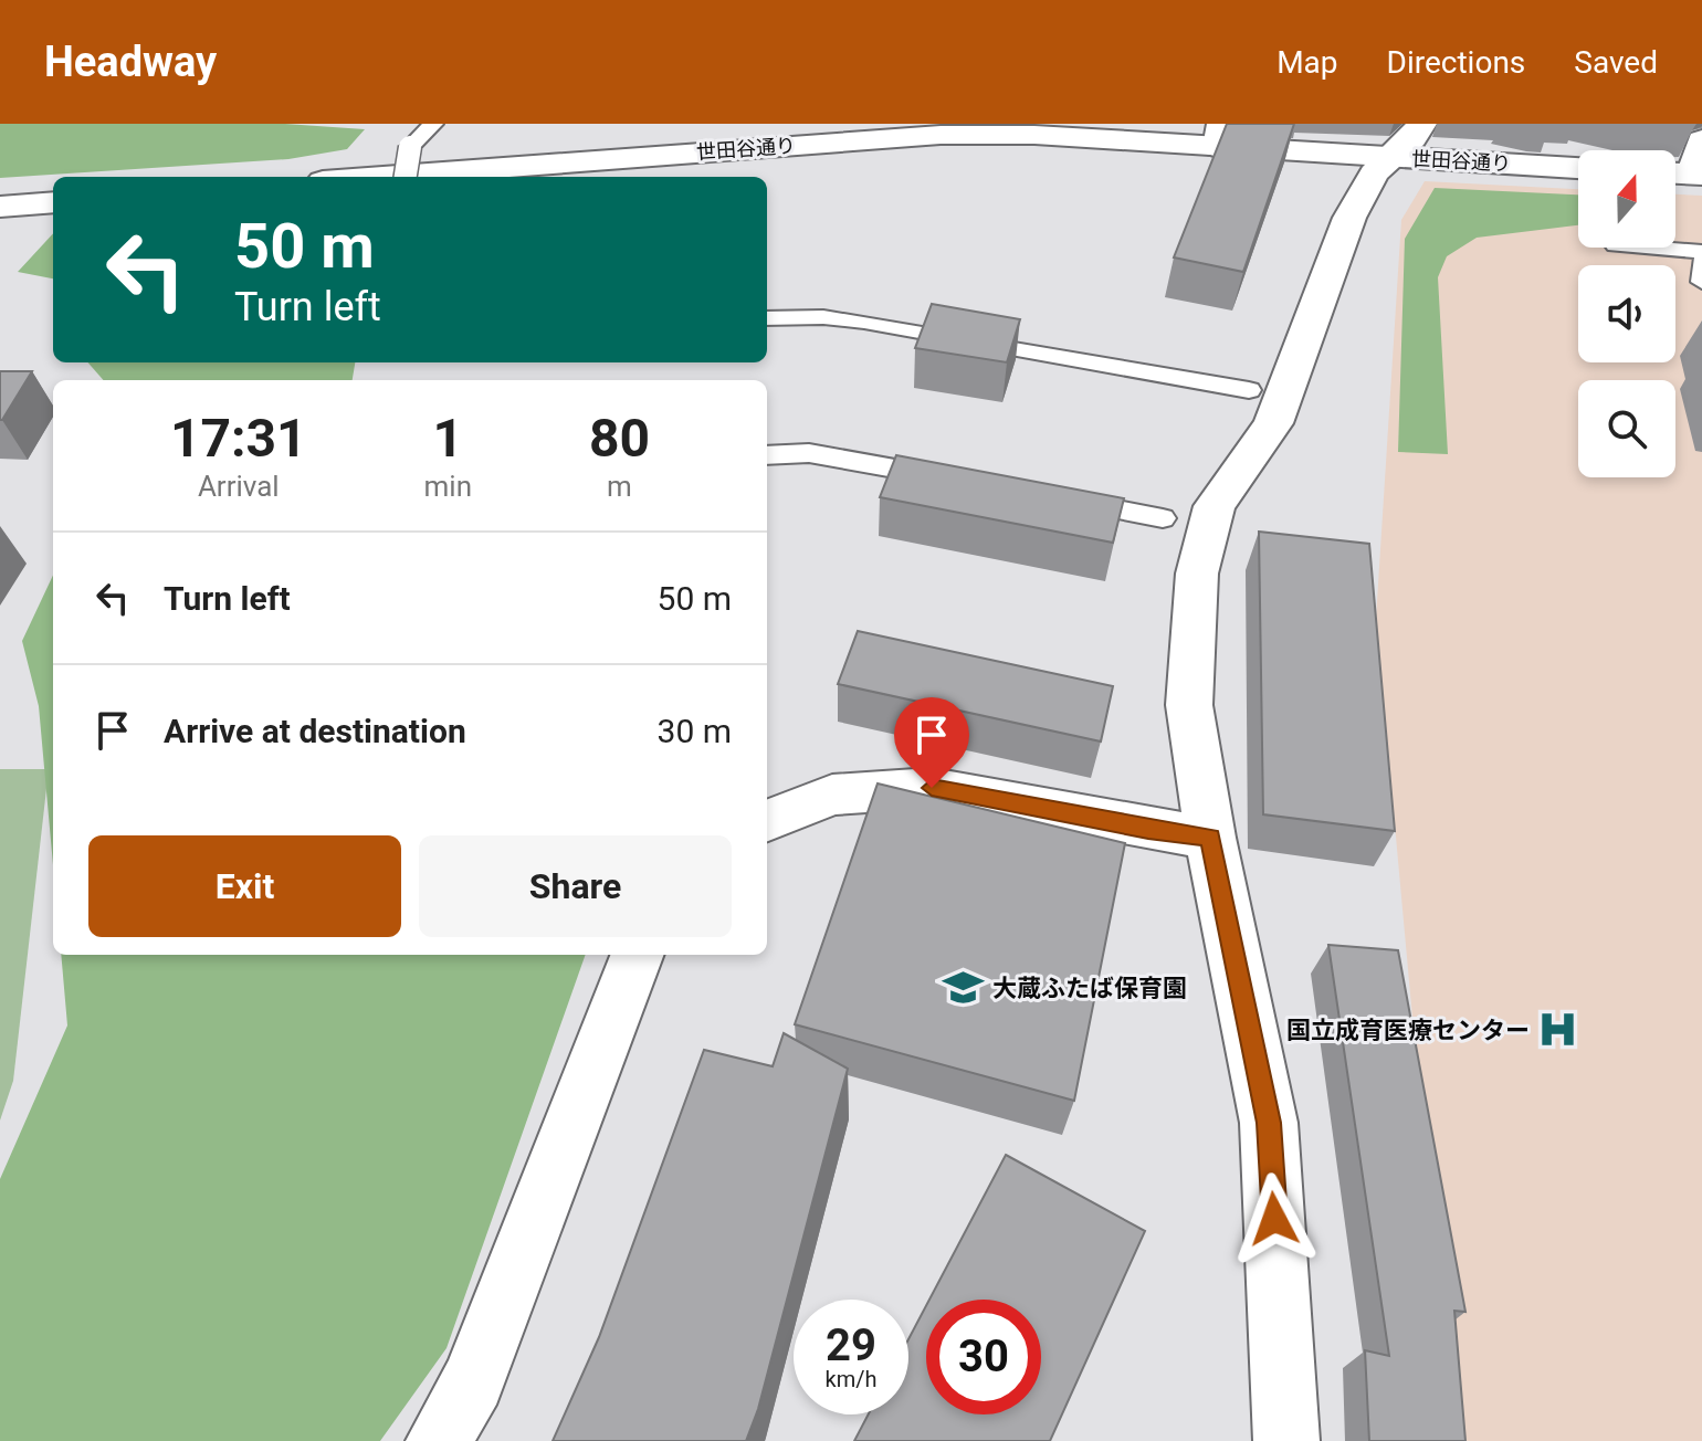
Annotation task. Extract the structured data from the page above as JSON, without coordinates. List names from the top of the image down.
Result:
{
  "streets": {
    "street": ["世田谷通り"]
  },
  "places": {
    "school or university": ["大蔵ふたば保育園"],
    "hospital": ["国立成育医療センター"]
  },
  "north": "top",
  "page": {
    "header": "Headway",
    "nav": ["Map", "Directions", "Saved"],
    "turn": ["50 m", "Turn left"],
    "eta": [
      "17:31",
      "Arrival",
      "1",
      "min",
      "80",
      "m"
    ],
    "list": [
      {
        "name": "Turn left",
        "value": "50 m"
      },
      {
        "name": "Arrive at destination",
        "value": "30 m"
      }
    ],
    "buttons": ["Exit", "Share"],
    "speed": "29 km/h",
    "limit": "30"
  }
}
